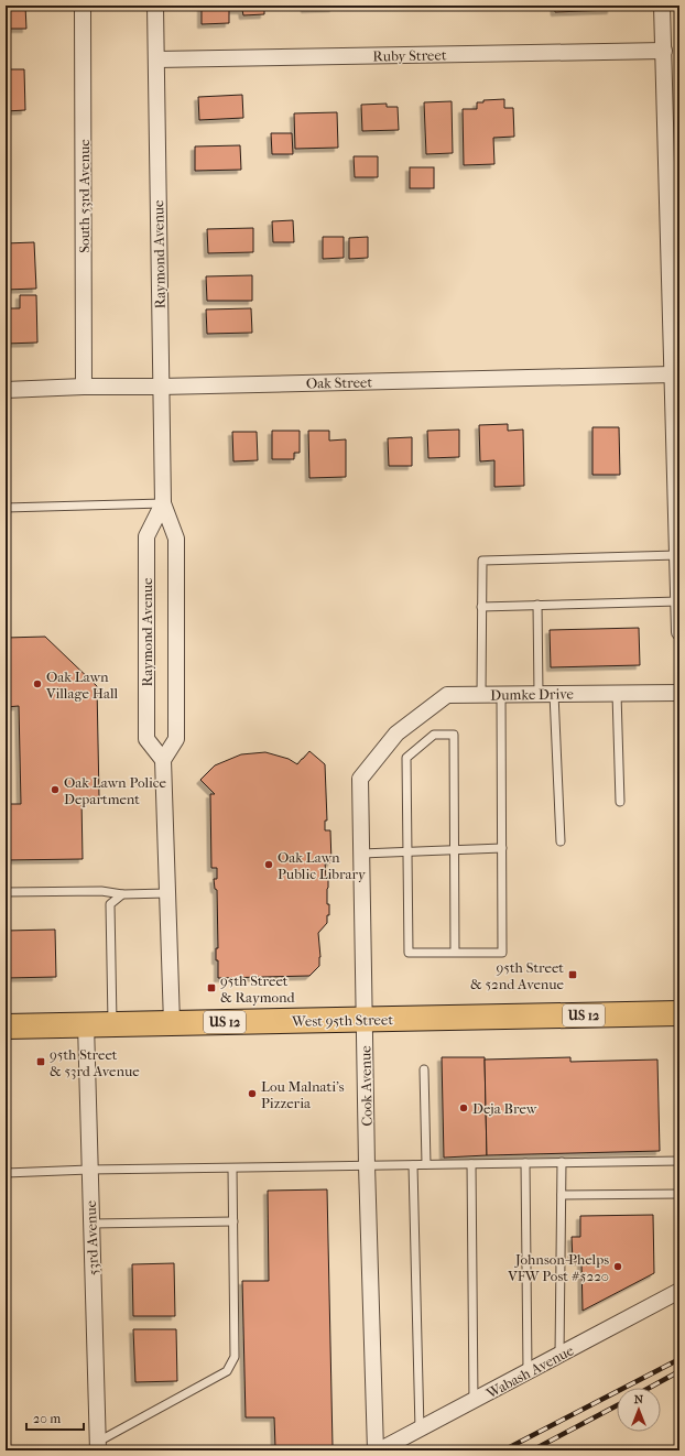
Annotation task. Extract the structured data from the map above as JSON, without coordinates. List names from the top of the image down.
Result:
{
  "streets": {
    "main road": ["US 12", "West 95th Street"],
    "street": [
      "Ruby Street",
      "South 53rd Avenue",
      "Raymond Avenue",
      "Oak Street",
      "Dumke Drive",
      "Cook Avenue",
      "53rd Avenue",
      "Wabash Avenue"
    ]
  },
  "crossings": [
    ["Ruby Street", "Raymond Avenue"],
    ["South 53rd Avenue", "Oak Street"],
    ["Raymond Avenue", "Oak Street"],
    ["Dumke Drive", "Cook Avenue"],
    ["West 95th Street", "Cook Avenue"],
    ["West 95th Street", "53rd Avenue"]
  ],
  "places": {
    "other": [
      "Oak Lawn Village Hall",
      "Oak Lawn Police Department",
      "Oak Lawn Public Library",
      "Lou Malnati's Pizzeria",
      "Deja Brew",
      "Johnson-Phelps VFW Post #5220"
    ],
    "transit": ["95th Street & 52nd Avenue", "95th Street & Raymond", "95th Street & 53rd Avenue"]
  },
  "scale_bar": "20 m",
  "north": "top"
}
